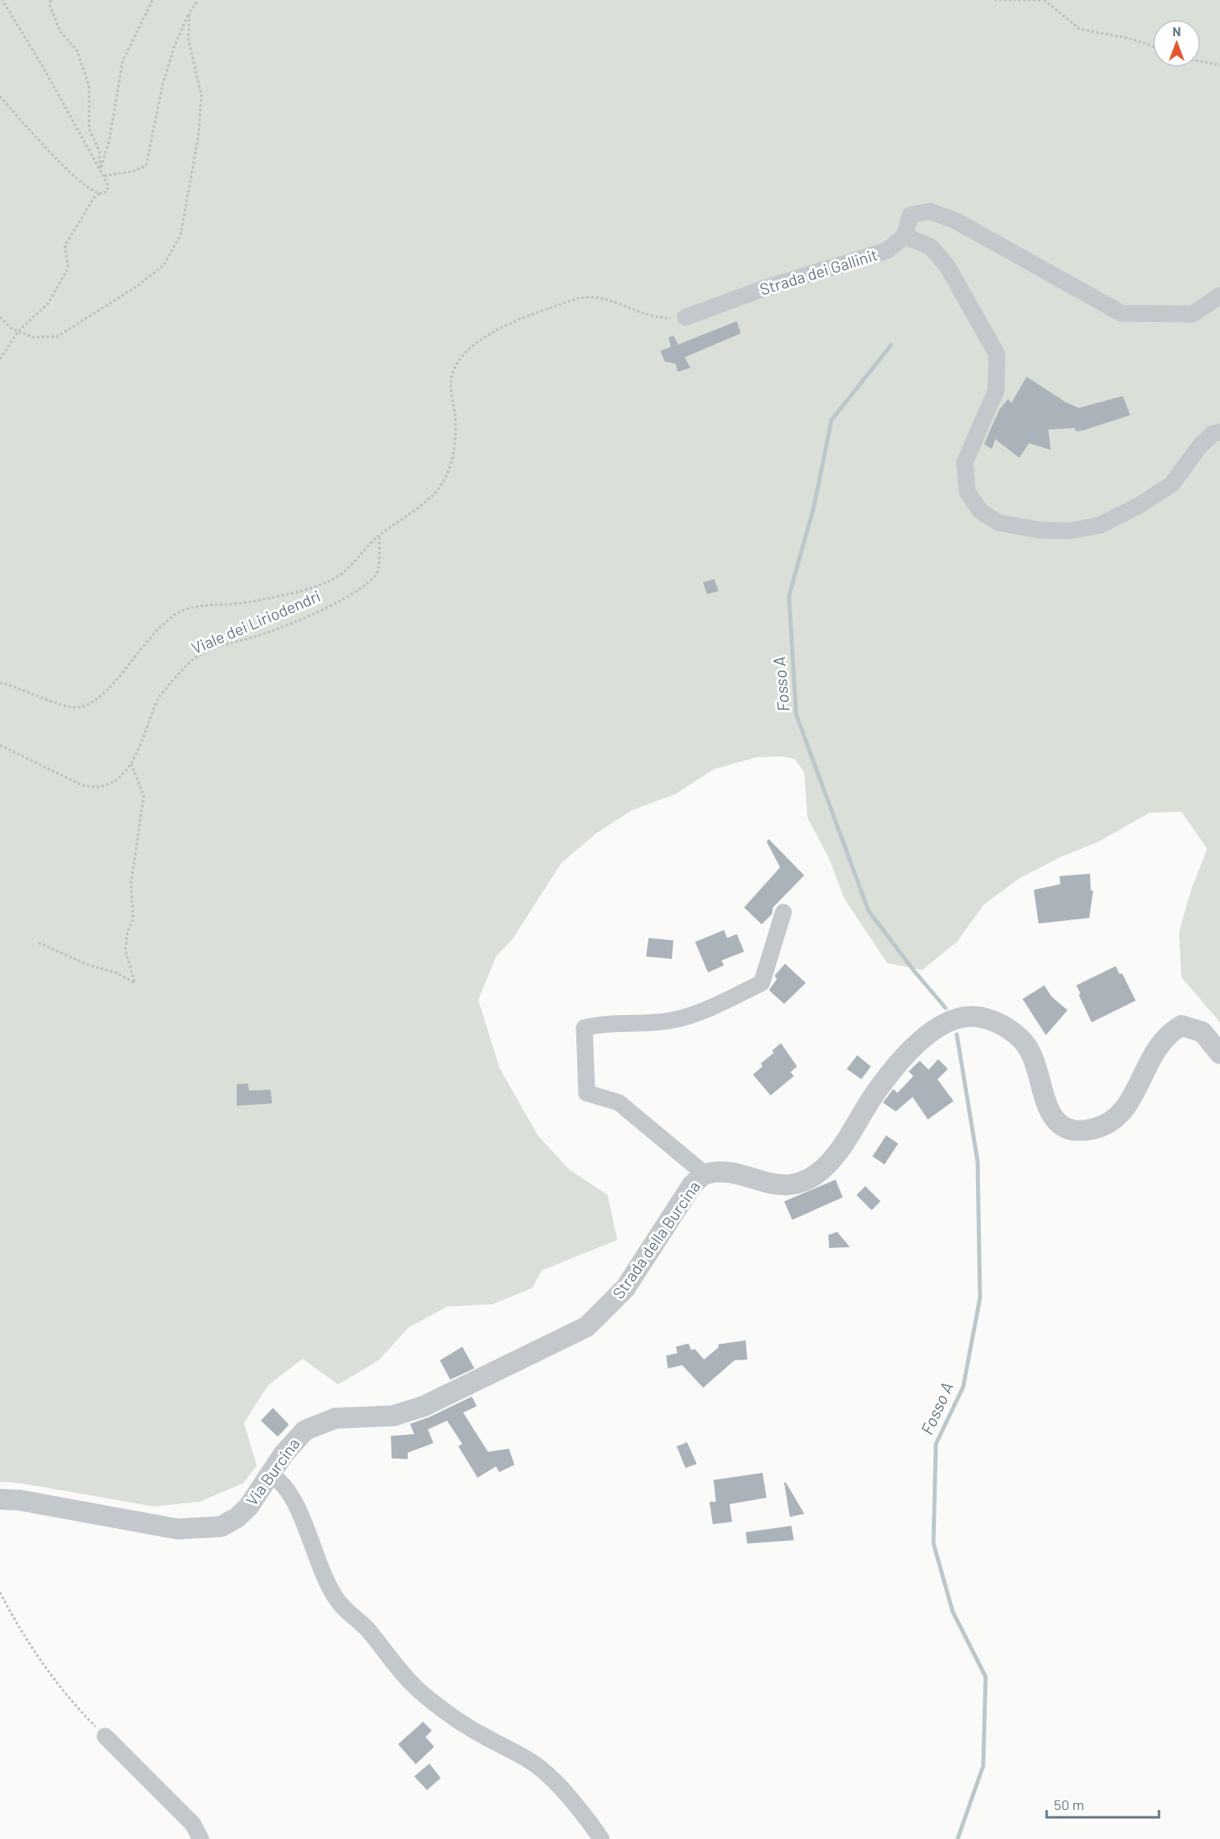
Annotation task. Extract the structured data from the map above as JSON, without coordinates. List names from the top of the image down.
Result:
{
  "streets": {
    "street": ["Strada dei Gallinit", "Strada della Burcina", "Via Burcina"],
    "path": ["Viale dei Liriodendri"]
  },
  "crossings": [
    ["Strada della Burcina", "Via Burcina"]
  ],
  "water": ["Fosso A"],
  "scale_bar": "50 m",
  "north": "top"
}
